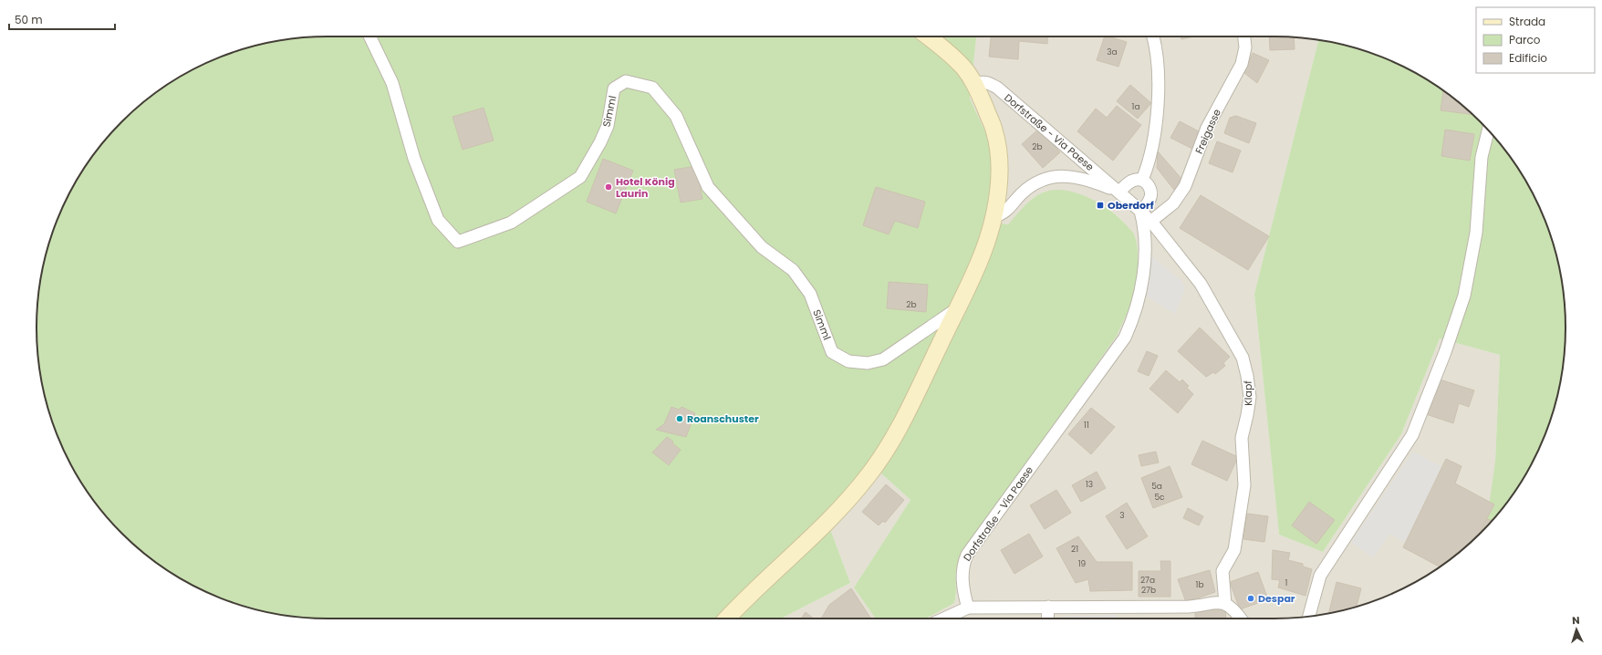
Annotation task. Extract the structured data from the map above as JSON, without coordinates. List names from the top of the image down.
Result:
{
  "streets": {
    "street": [
      "Simml",
      "Freigasse",
      "Dorfstraße - Via Paese",
      "Klapf"
    ]
  },
  "crossings": [
    ["Freigasse", "Klapf"],
    ["Dorfstraße - Via Paese", "Klapf"]
  ],
  "places": {
    "other": ["Hotel König Laurin", "Roanschuster", "Despar"],
    "transit": ["Oberdorf"]
  },
  "house_numbers": [
    "3a",
    "1a",
    "2b",
    "2b",
    "11",
    "13",
    "5a",
    "5c",
    "3",
    "21",
    "19",
    "27a",
    "1",
    "1b",
    "27b"
  ],
  "legend": ["Strada", "Parco", "Edificio"],
  "scale_bar": "50 m",
  "north": "top"
}
